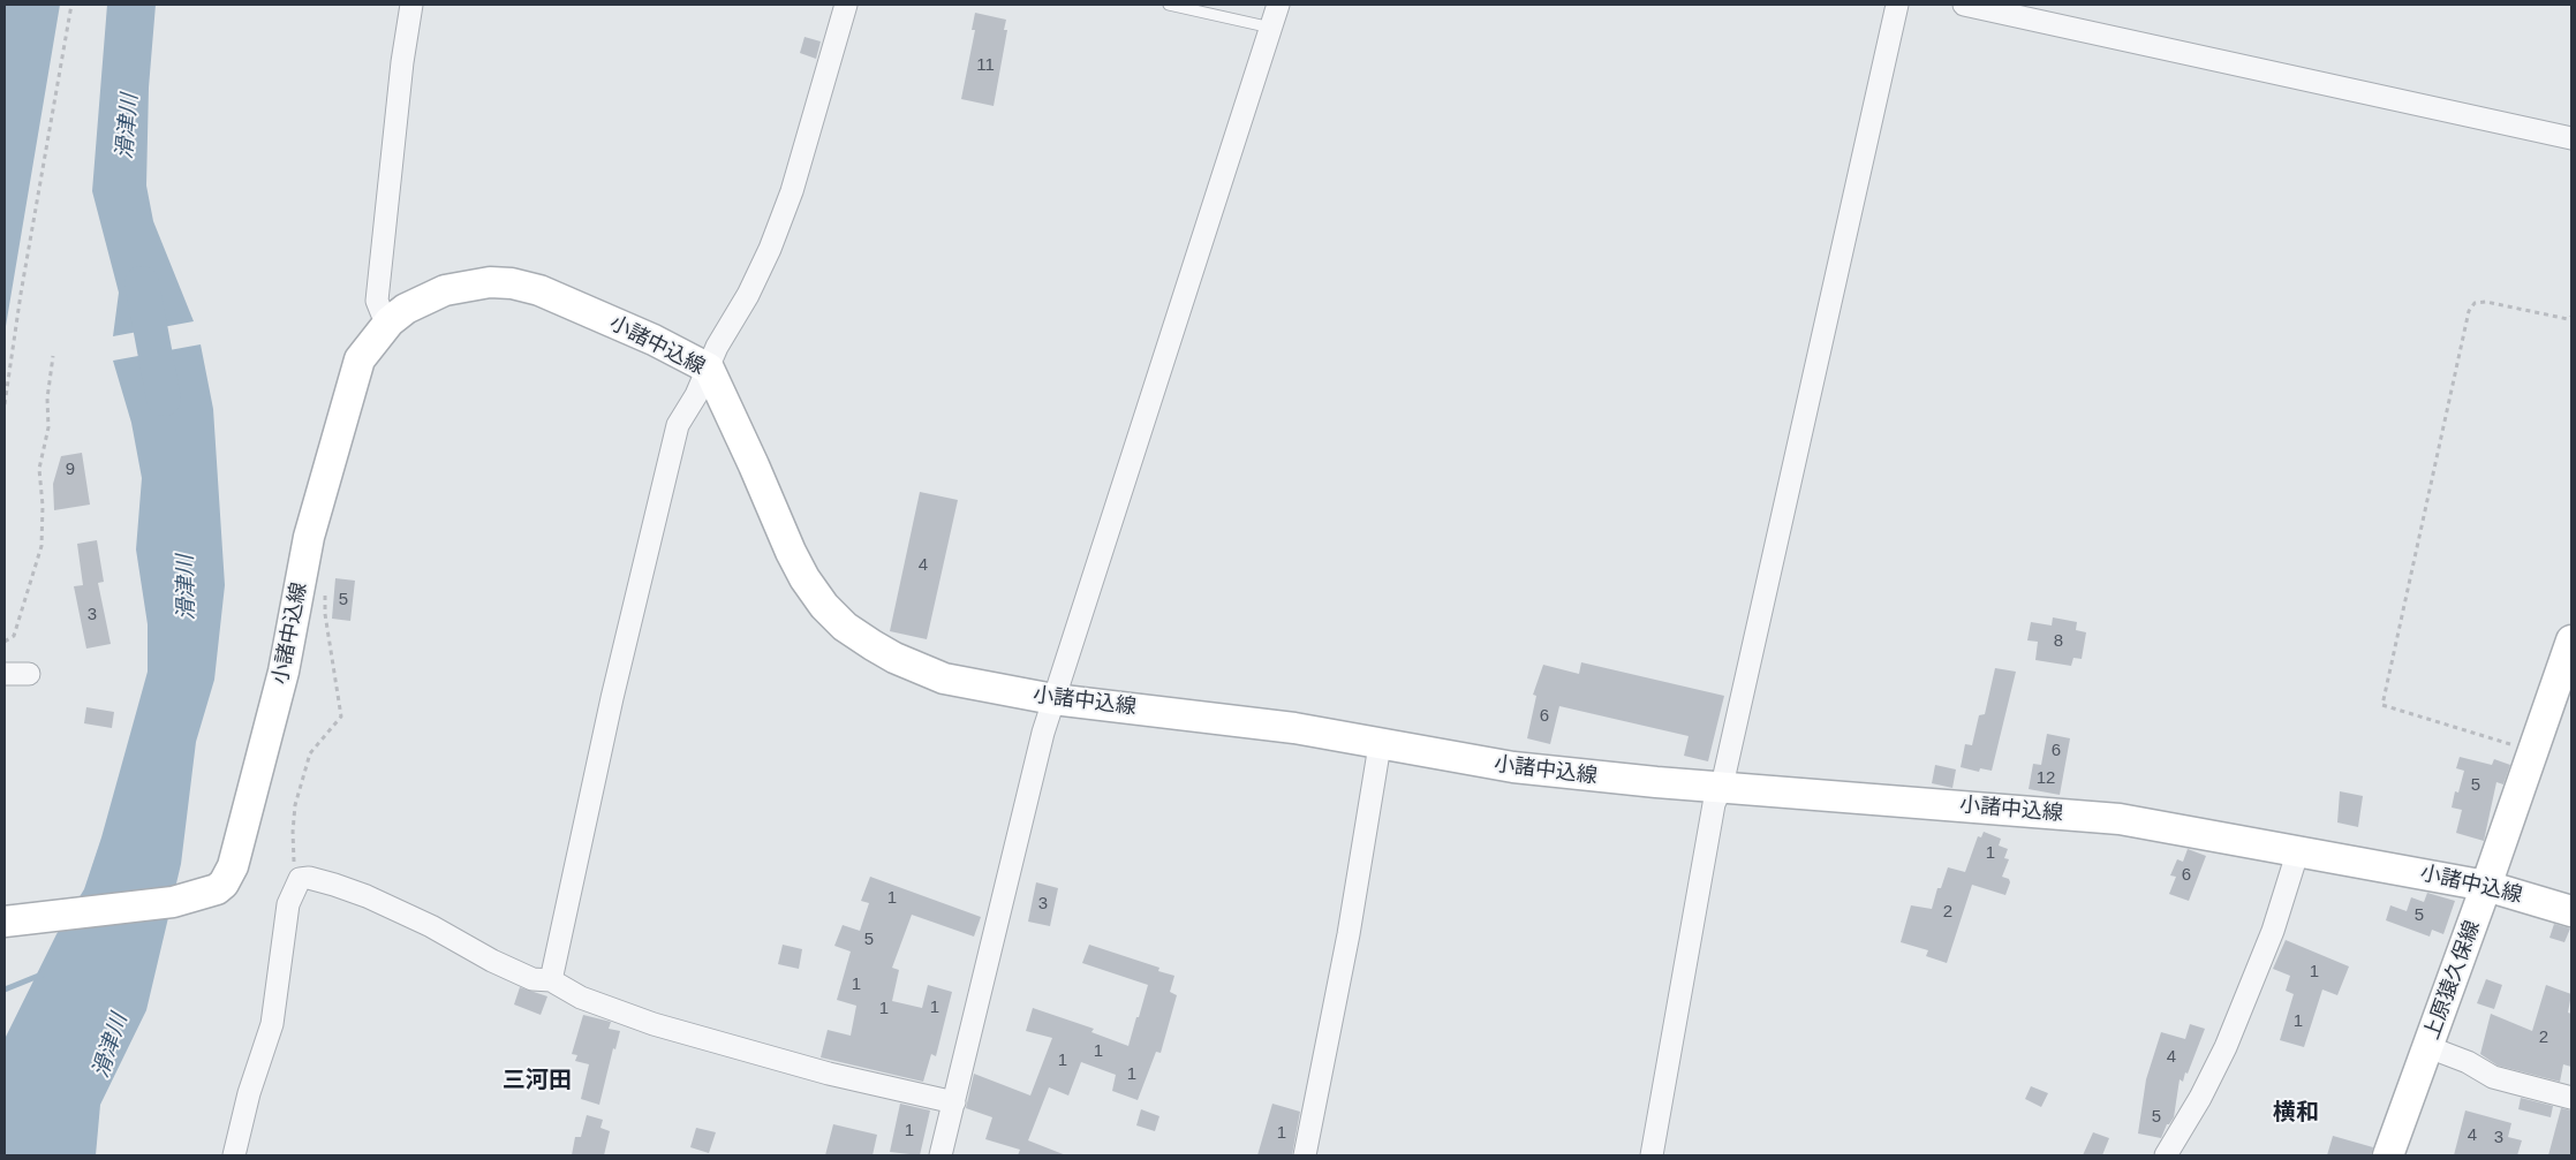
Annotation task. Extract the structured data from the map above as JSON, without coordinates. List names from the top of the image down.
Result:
{
  "streets": {
    "main road": ["小諸中込線", "上原猿久保線"]
  },
  "crossings": [
    ["小諸中込線", "上原猿久保線"]
  ],
  "districts": ["三河田", "横和"],
  "water": ["滑津川"],
  "house_numbers": [
    "11",
    "9",
    "4",
    "5",
    "3",
    "8",
    "6",
    "6",
    "12",
    "5",
    "1",
    "6",
    "1",
    "3",
    "2",
    "5",
    "5",
    "1",
    "1",
    "1",
    "1",
    "1",
    "2",
    "1",
    "4",
    "1",
    "1",
    "5",
    "1",
    "1",
    "4",
    "3"
  ]
}
